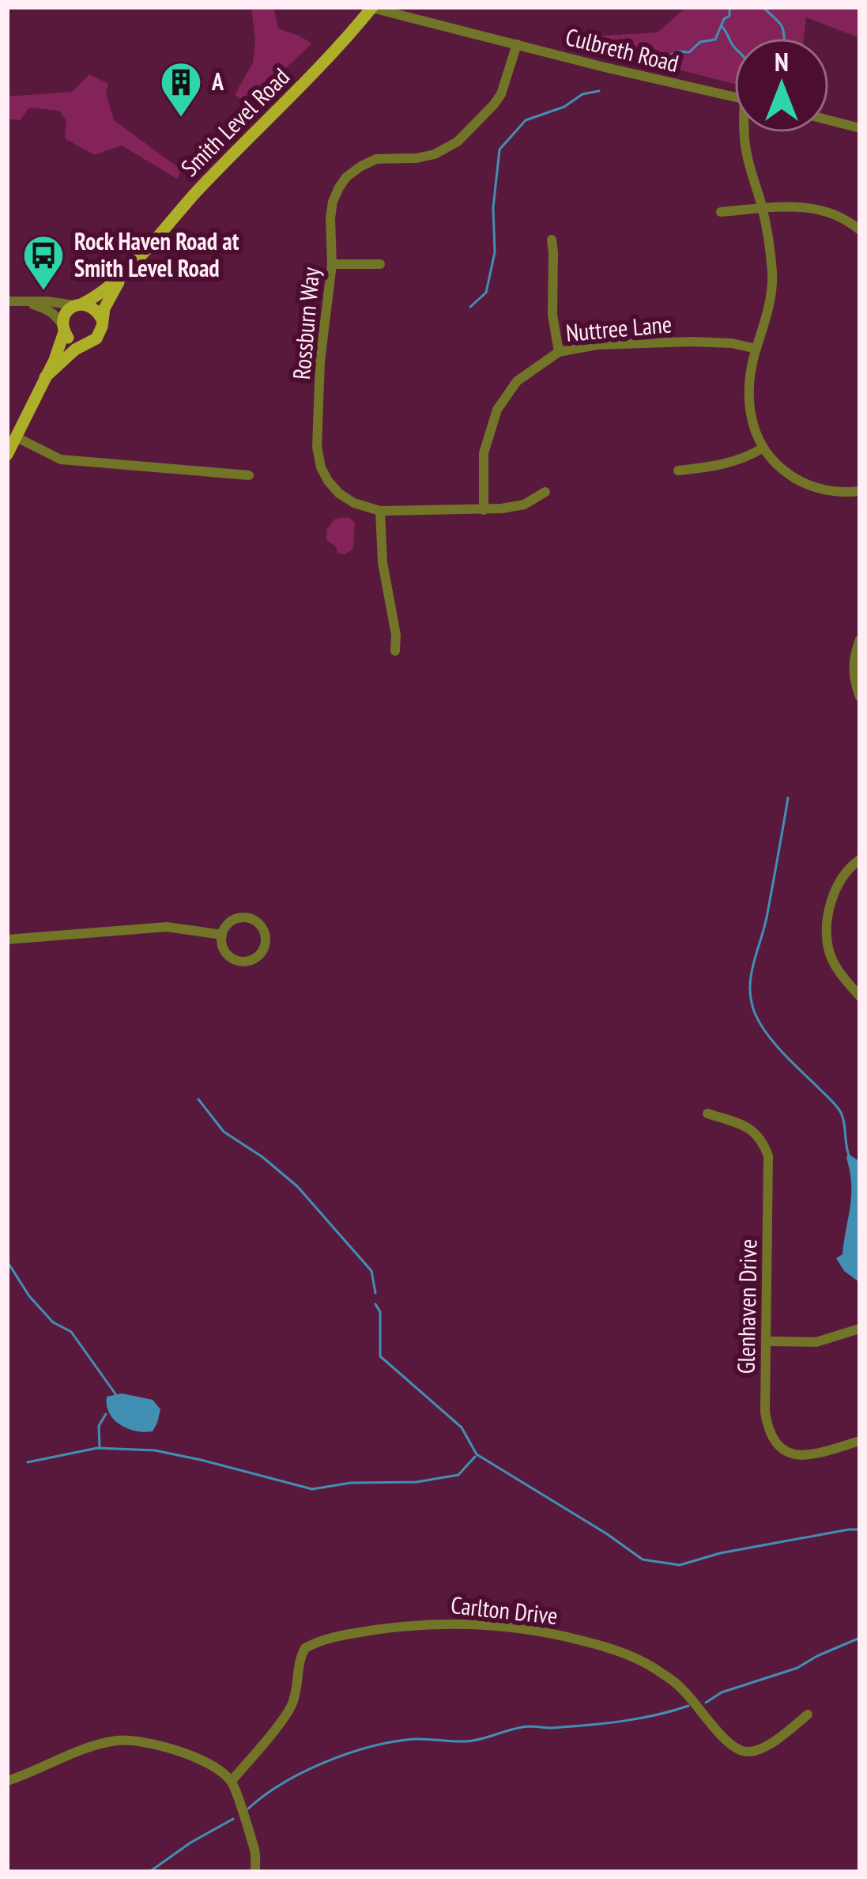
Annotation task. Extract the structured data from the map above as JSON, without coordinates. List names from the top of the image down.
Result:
{
  "streets": {
    "main road": ["Smith Level Road"],
    "street": [
      "Culbreth Road",
      "Rossburn Way",
      "Nuttree Lane",
      "Glenhaven Drive",
      "Carlton Drive"
    ]
  },
  "crossings": [
    ["Culbreth Road", "Smith Level Road"],
    ["Culbreth Road", "Rossburn Way"],
    ["Rossburn Way", "Nuttree Lane"]
  ],
  "places": {
    "building": ["A"],
    "bus stop": ["Rock Haven Road at Smith Level Road"]
  },
  "north": "top"
}
